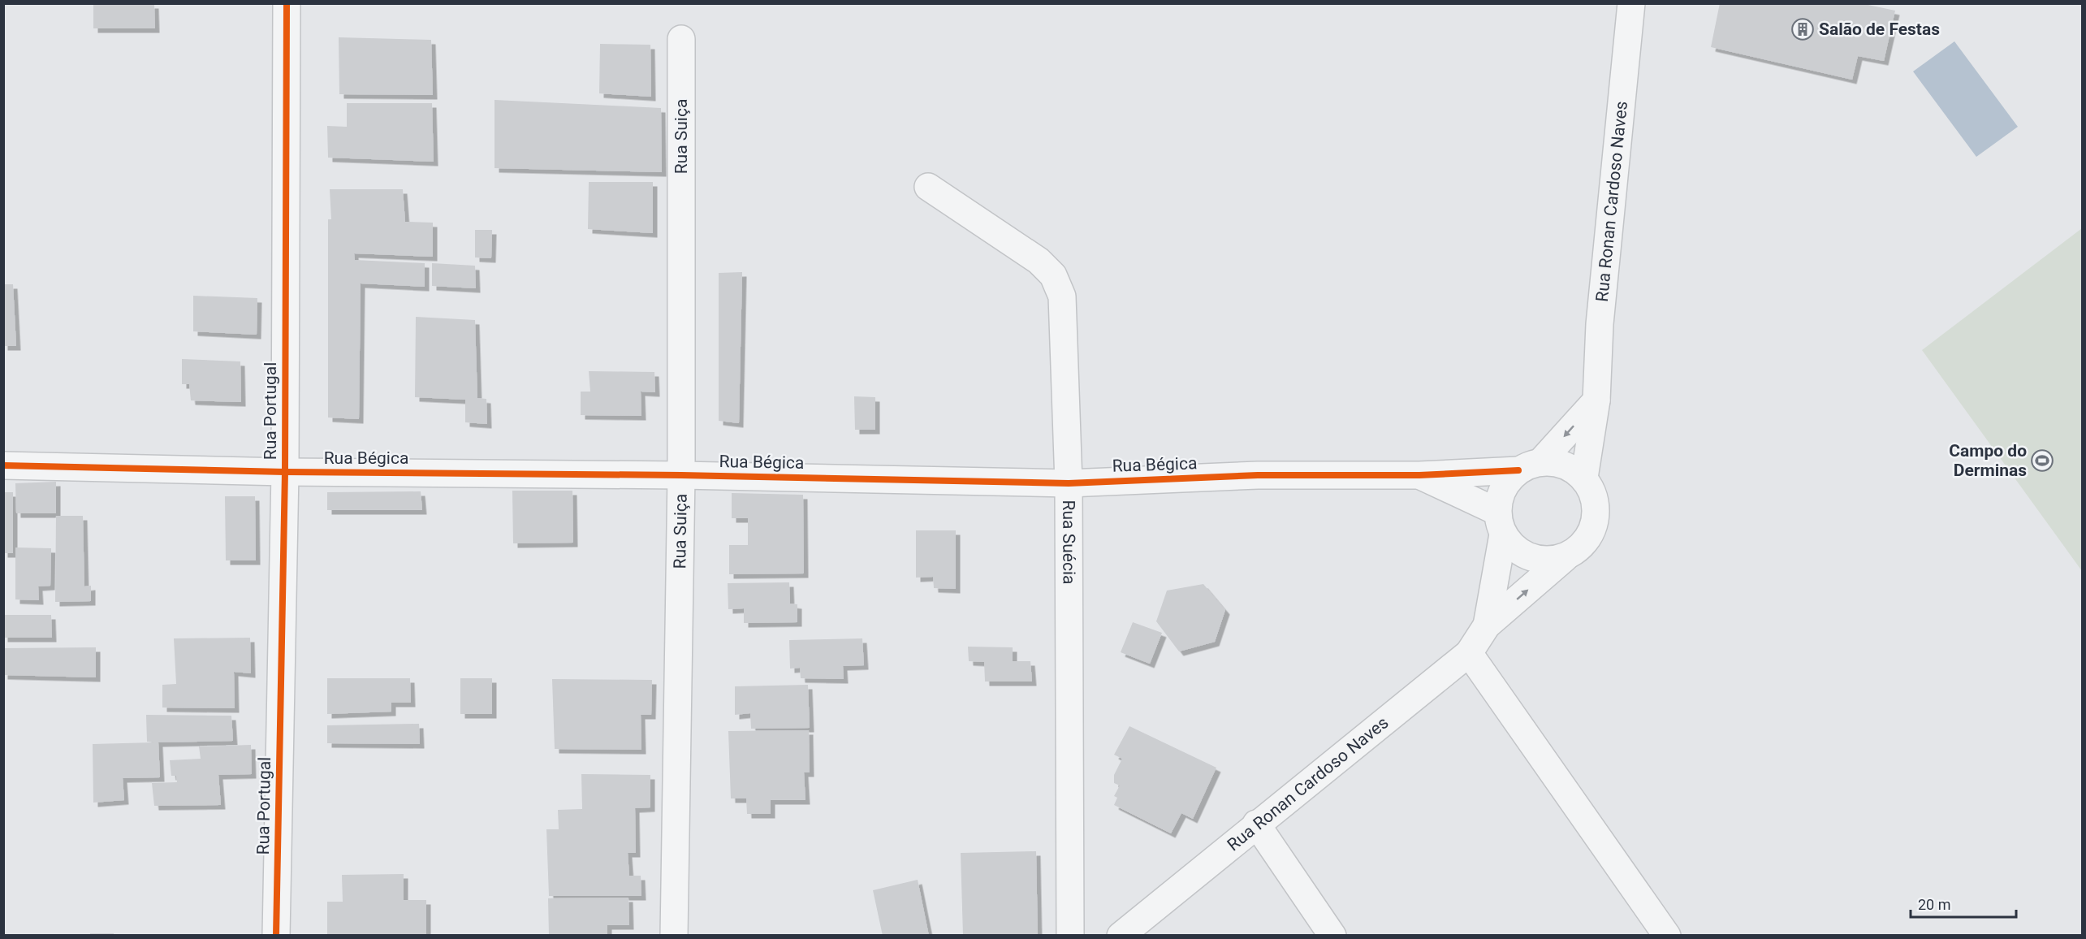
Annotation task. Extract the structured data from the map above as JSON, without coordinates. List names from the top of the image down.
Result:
{
  "streets": {
    "street": [
      "Rua Suiça",
      "Rua Ronan Cardoso Naves",
      "Rua Portugal",
      "Rua Bégica",
      "Rua Suécia"
    ]
  },
  "crossings": [
    ["Rua Suiça", "Rua Bégica"],
    ["Rua Ronan Cardoso Naves", "Rua Bégica"],
    ["Rua Portugal", "Rua Bégica"],
    ["Rua Bégica", "Rua Suécia"]
  ],
  "places": {
    "building": ["Salão de Festas"],
    "sports": ["Campo do Derminas"]
  },
  "scale_bar": "20 m"
}
